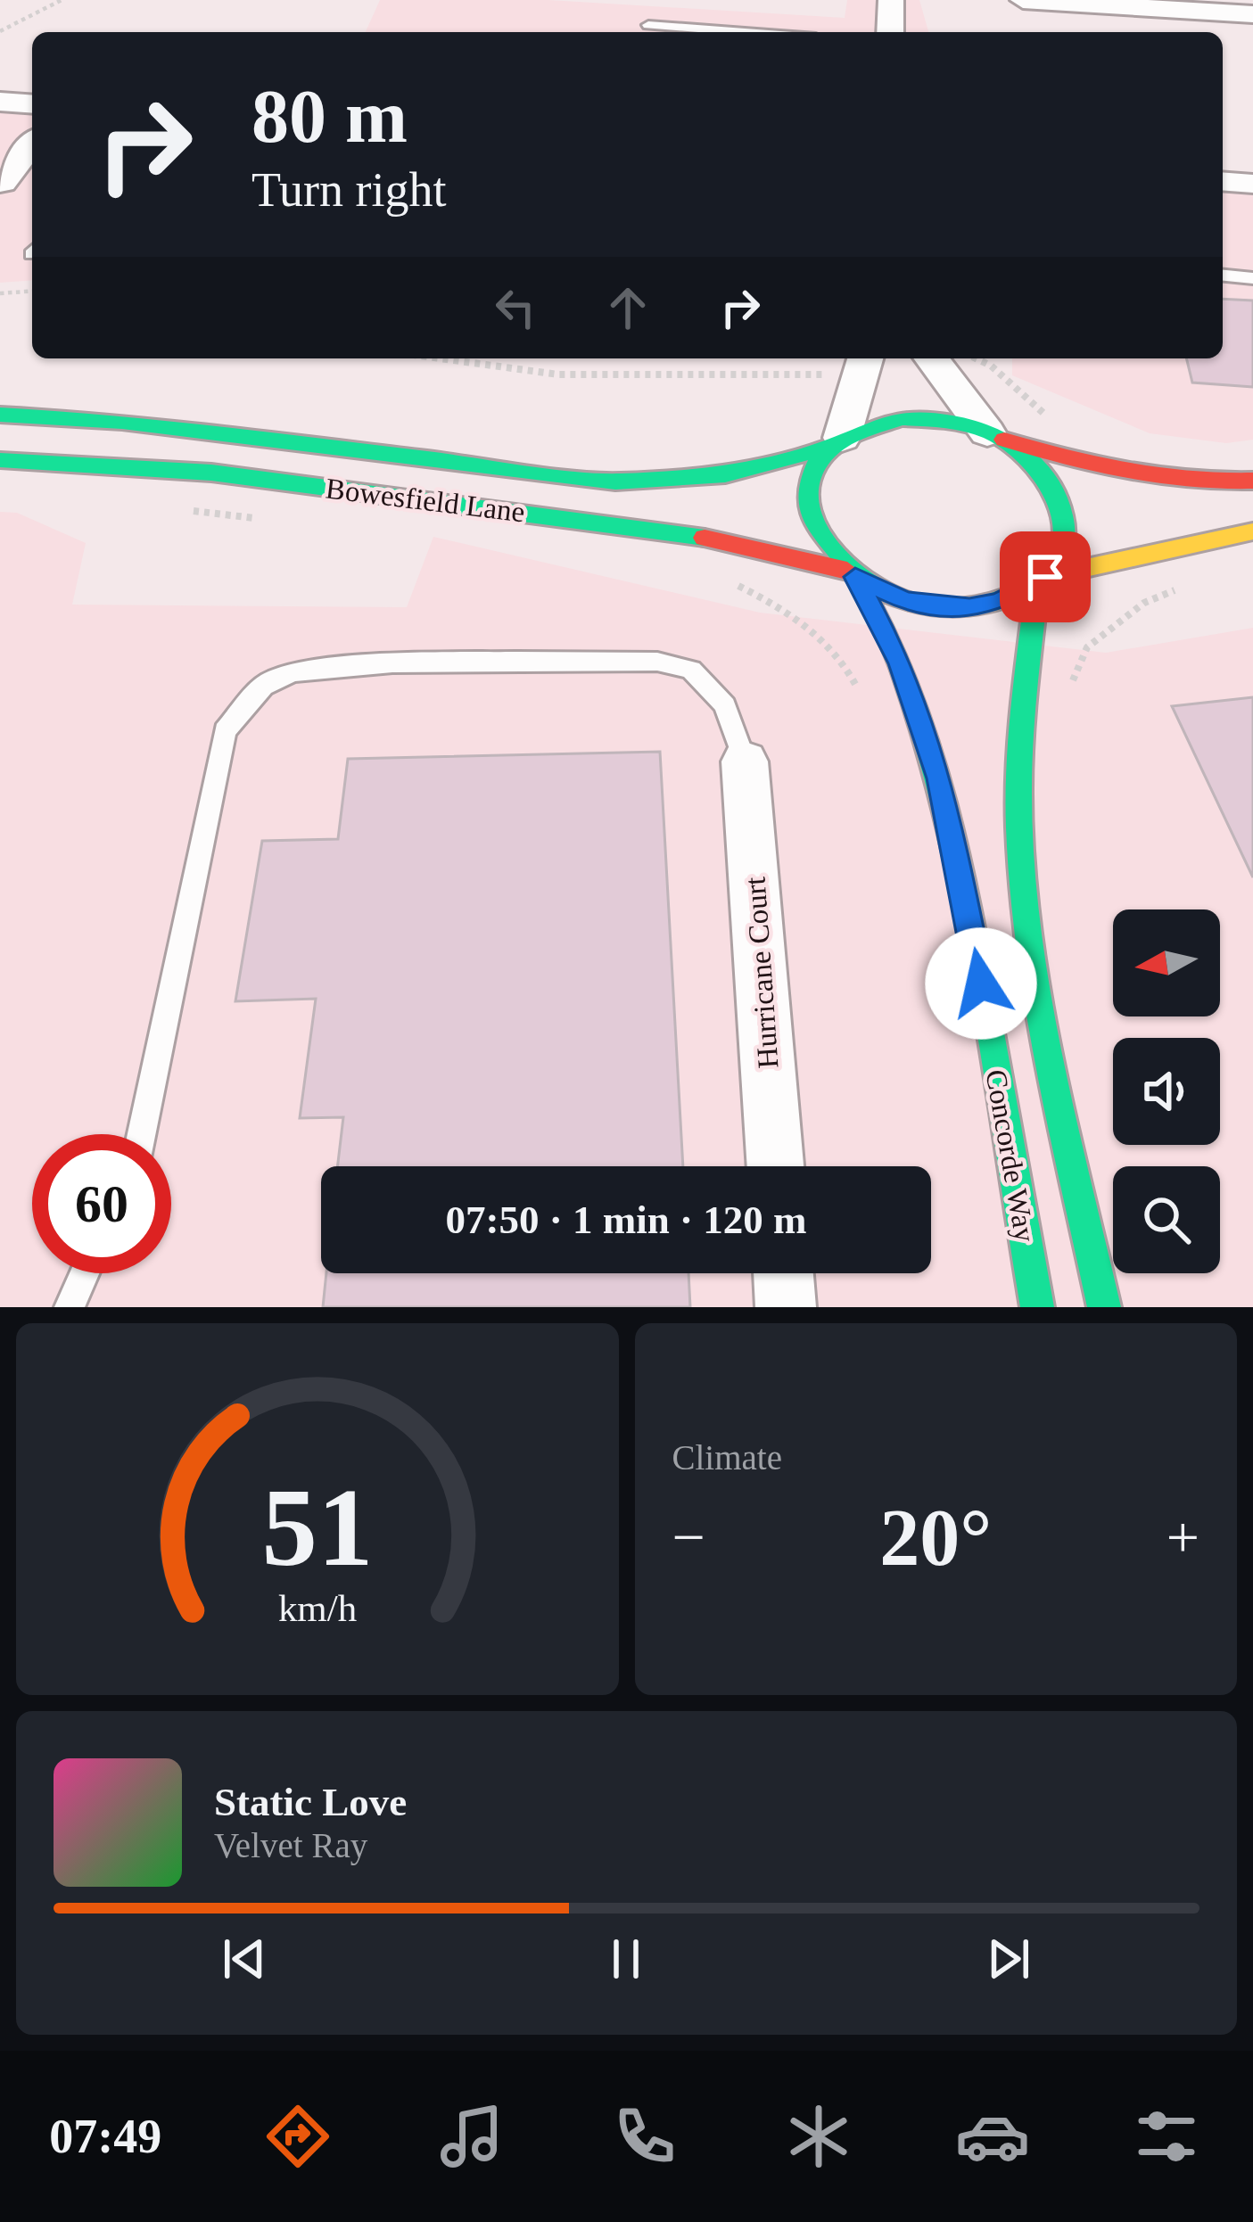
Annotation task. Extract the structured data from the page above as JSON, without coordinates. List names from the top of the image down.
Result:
{
  "streets": {
    "main road": ["Bowesfield Lane", "Concorde Way"],
    "street": ["Hurricane Court"]
  },
  "crossings": [
    ["Bowesfield Lane", "Concorde Way"]
  ],
  "north": "left",
  "page": {
    "turn": ["80 m", "Turn right"],
    "limit": "60",
    "trip": "07:50 · 1 min · 120 m",
    "tile": "Climate",
    "heat": ["−", "20°", "+"],
    "song": ["Static Love", "Velvet Ray"],
    "tabs": "07:49",
    "gauge": ["51", "km/h"]
  }
}
